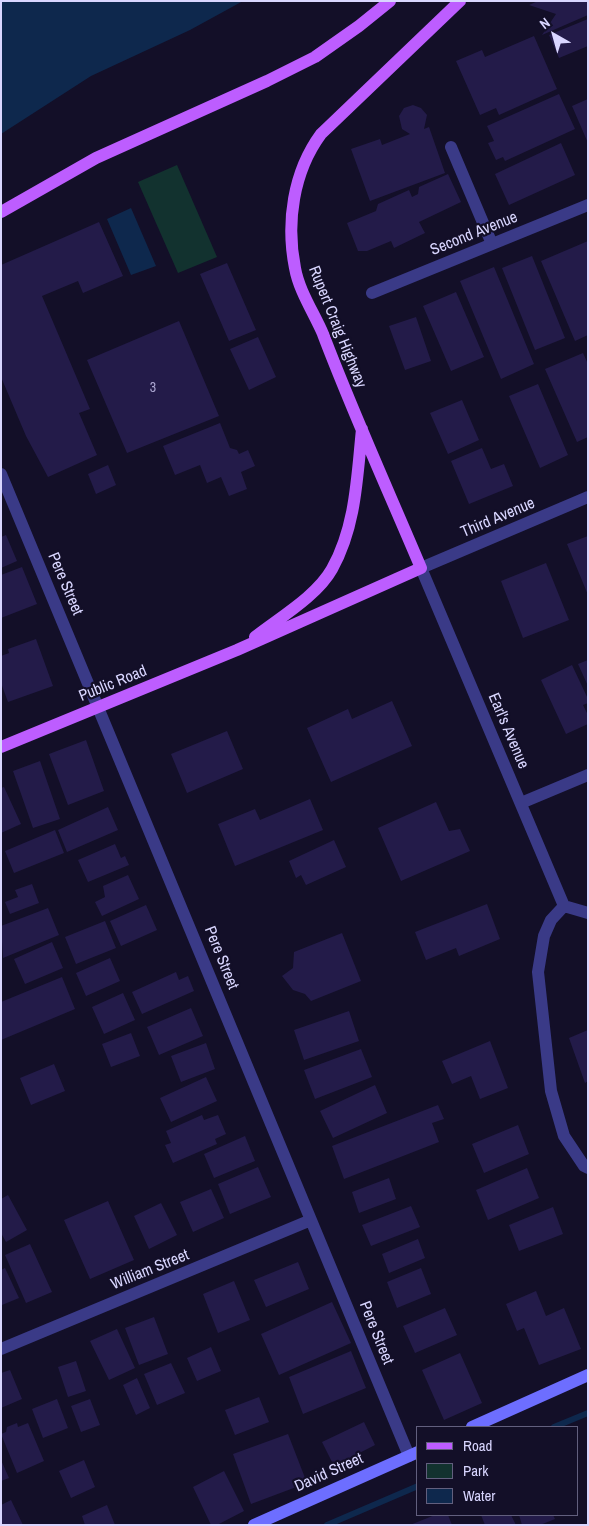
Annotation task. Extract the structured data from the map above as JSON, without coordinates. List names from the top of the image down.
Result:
{
  "streets": {
    "main road": ["Rupert Craig Highway", "Public Road"],
    "street": [
      "Second Avenue",
      "Third Avenue",
      "Pere Street",
      "Earl's Avenue",
      "William Street",
      "David Street"
    ]
  },
  "crossings": [
    ["Rupert Craig Highway", "Public Road"],
    ["Third Avenue", "Earl's Avenue"],
    ["Pere Street", "Public Road"],
    ["Pere Street", "William Street"],
    ["Pere Street", "David Street"]
  ],
  "house_numbers": ["3"],
  "legend": ["Road", "Park", "Water"],
  "north": "top left"
}
